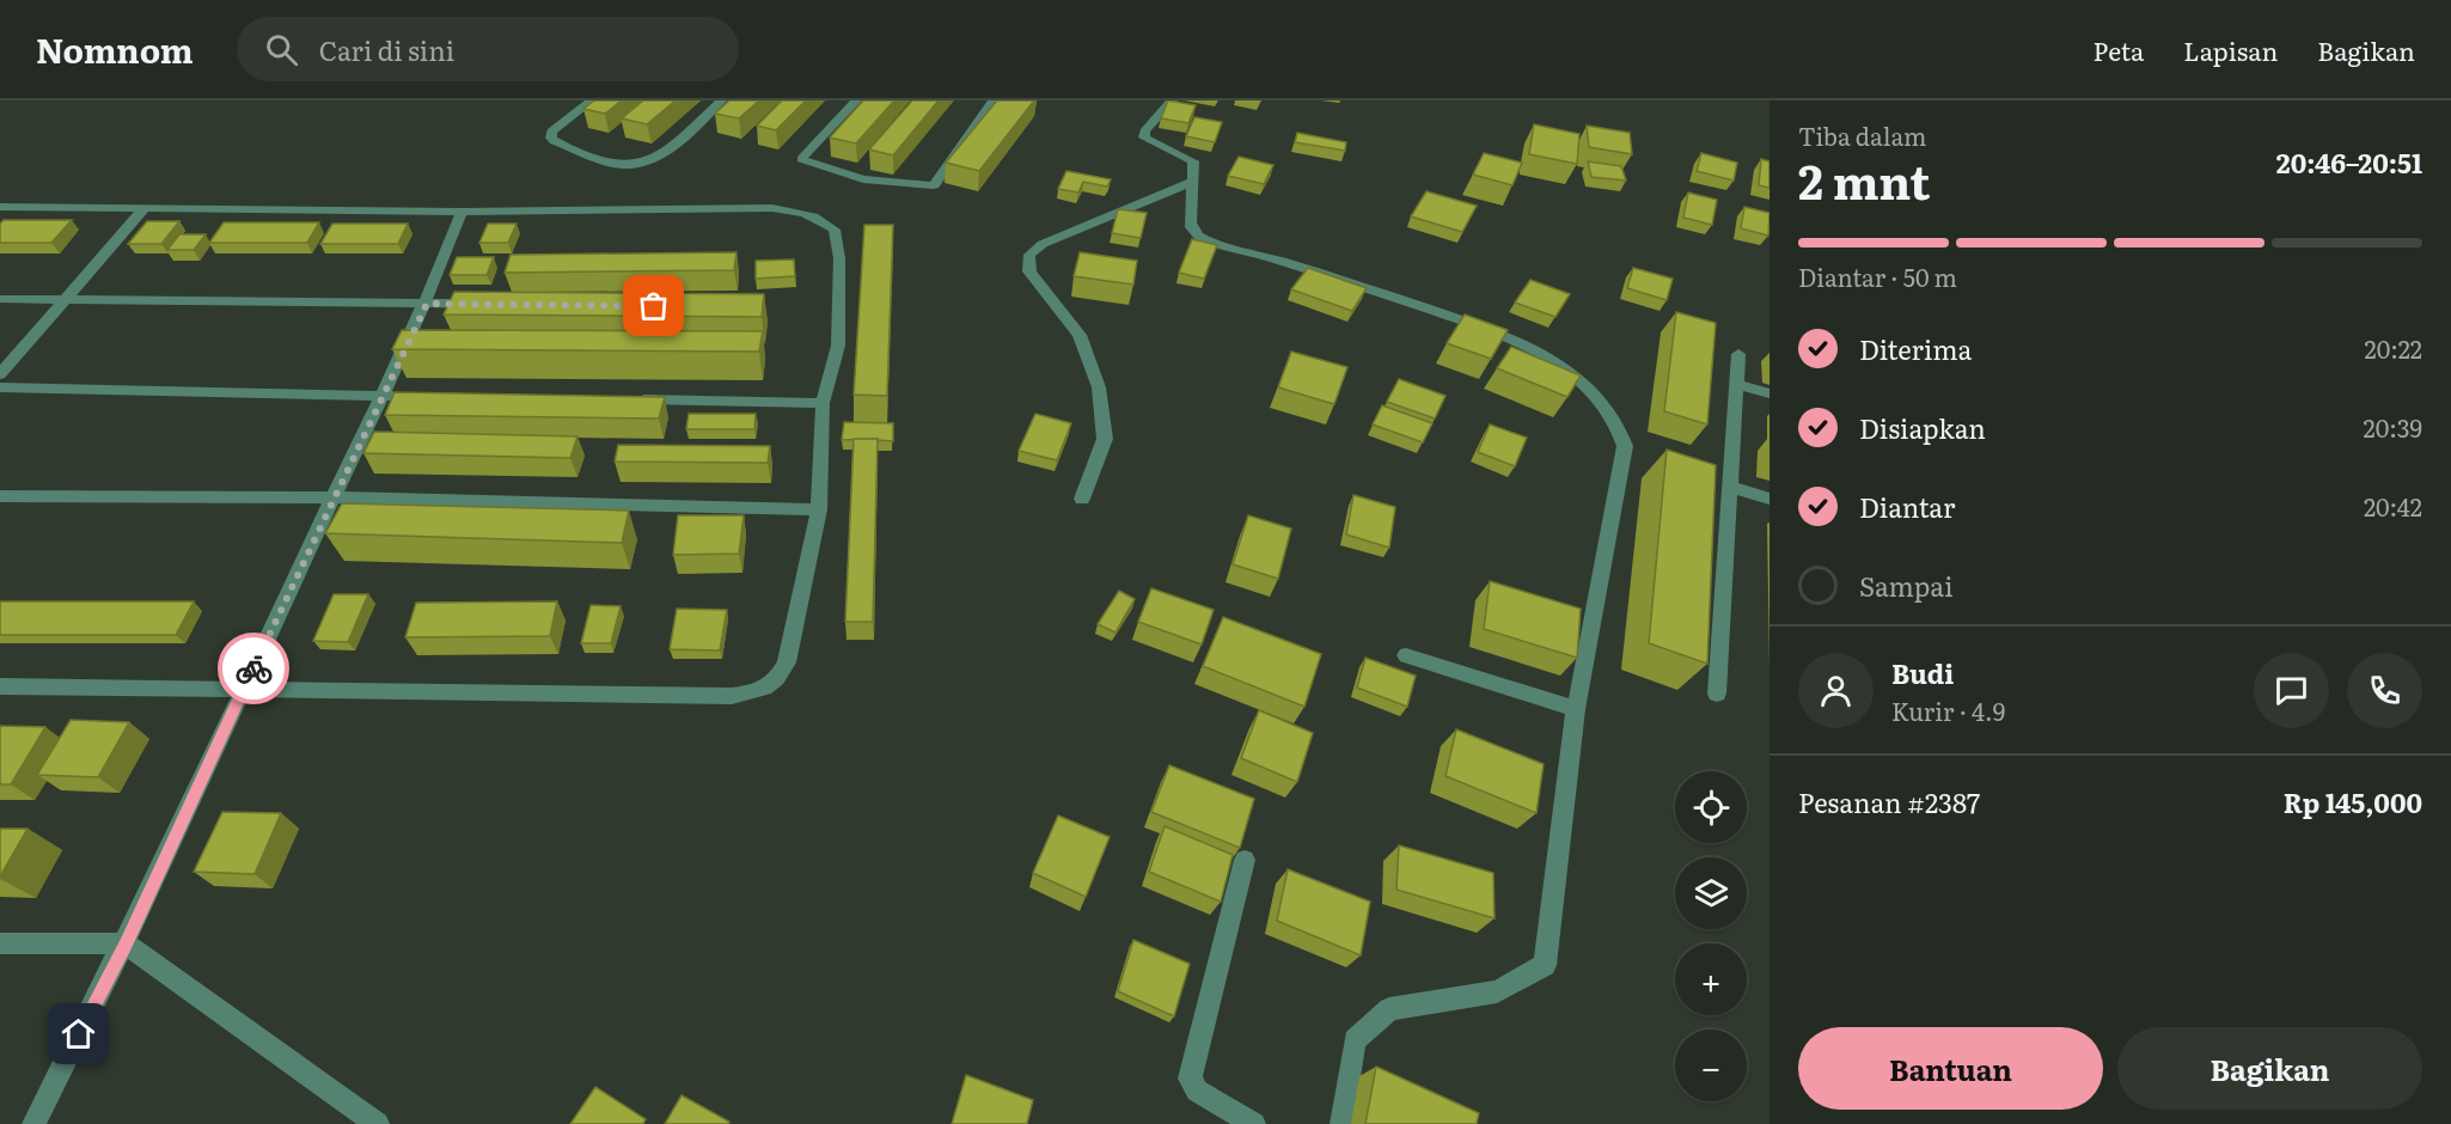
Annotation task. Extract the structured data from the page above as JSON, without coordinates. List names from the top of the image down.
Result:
{
  "page": {
    "header": "Nomnom",
    "search": "Cari di sini",
    "nav": ["Peta", "Lapisan", "Bagikan"],
    "heading": ["2 mnt", "Tiba dalam", "20:46–20:51"],
    "panel": [
      "Budi",
      "Kurir · 4.9",
      "Pesanan #2387",
      "Rp 145,000"
    ],
    "bar": "Diantar · 50 m",
    "list": [
      ["Diterima", "20:22"],
      ["Disiapkan", "20:39"],
      ["Diantar", "20:42"],
      "Sampai"
    ],
    "map_buttons": ["+", "−"],
    "buttons": ["Bantuan", "Bagikan"]
  }
}
